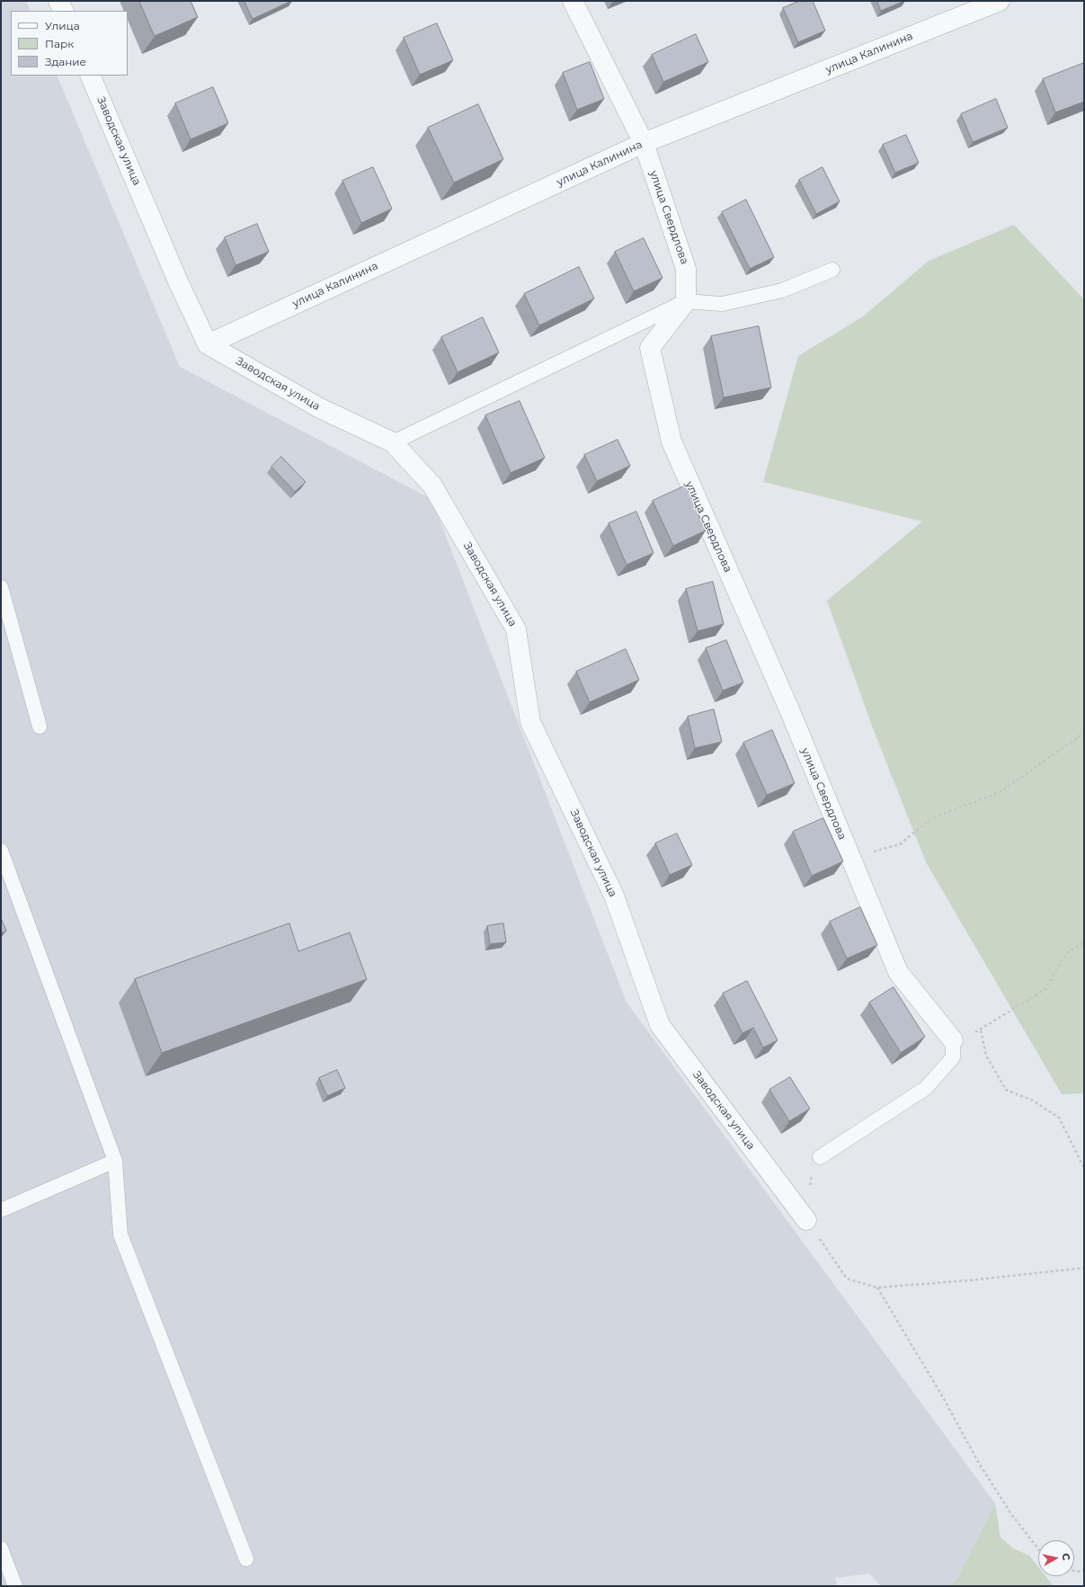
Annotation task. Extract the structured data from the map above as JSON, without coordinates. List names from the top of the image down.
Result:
{
  "streets": {
    "street": ["улица Калинина", "Заводская улица", "улица Свердлова"]
  },
  "crossings": [
    ["улица Калинина", "Заводская улица"],
    ["улица Калинина", "улица Свердлова"]
  ],
  "legend": ["Улица", "Парк", "Здание"],
  "north": "right"
}
